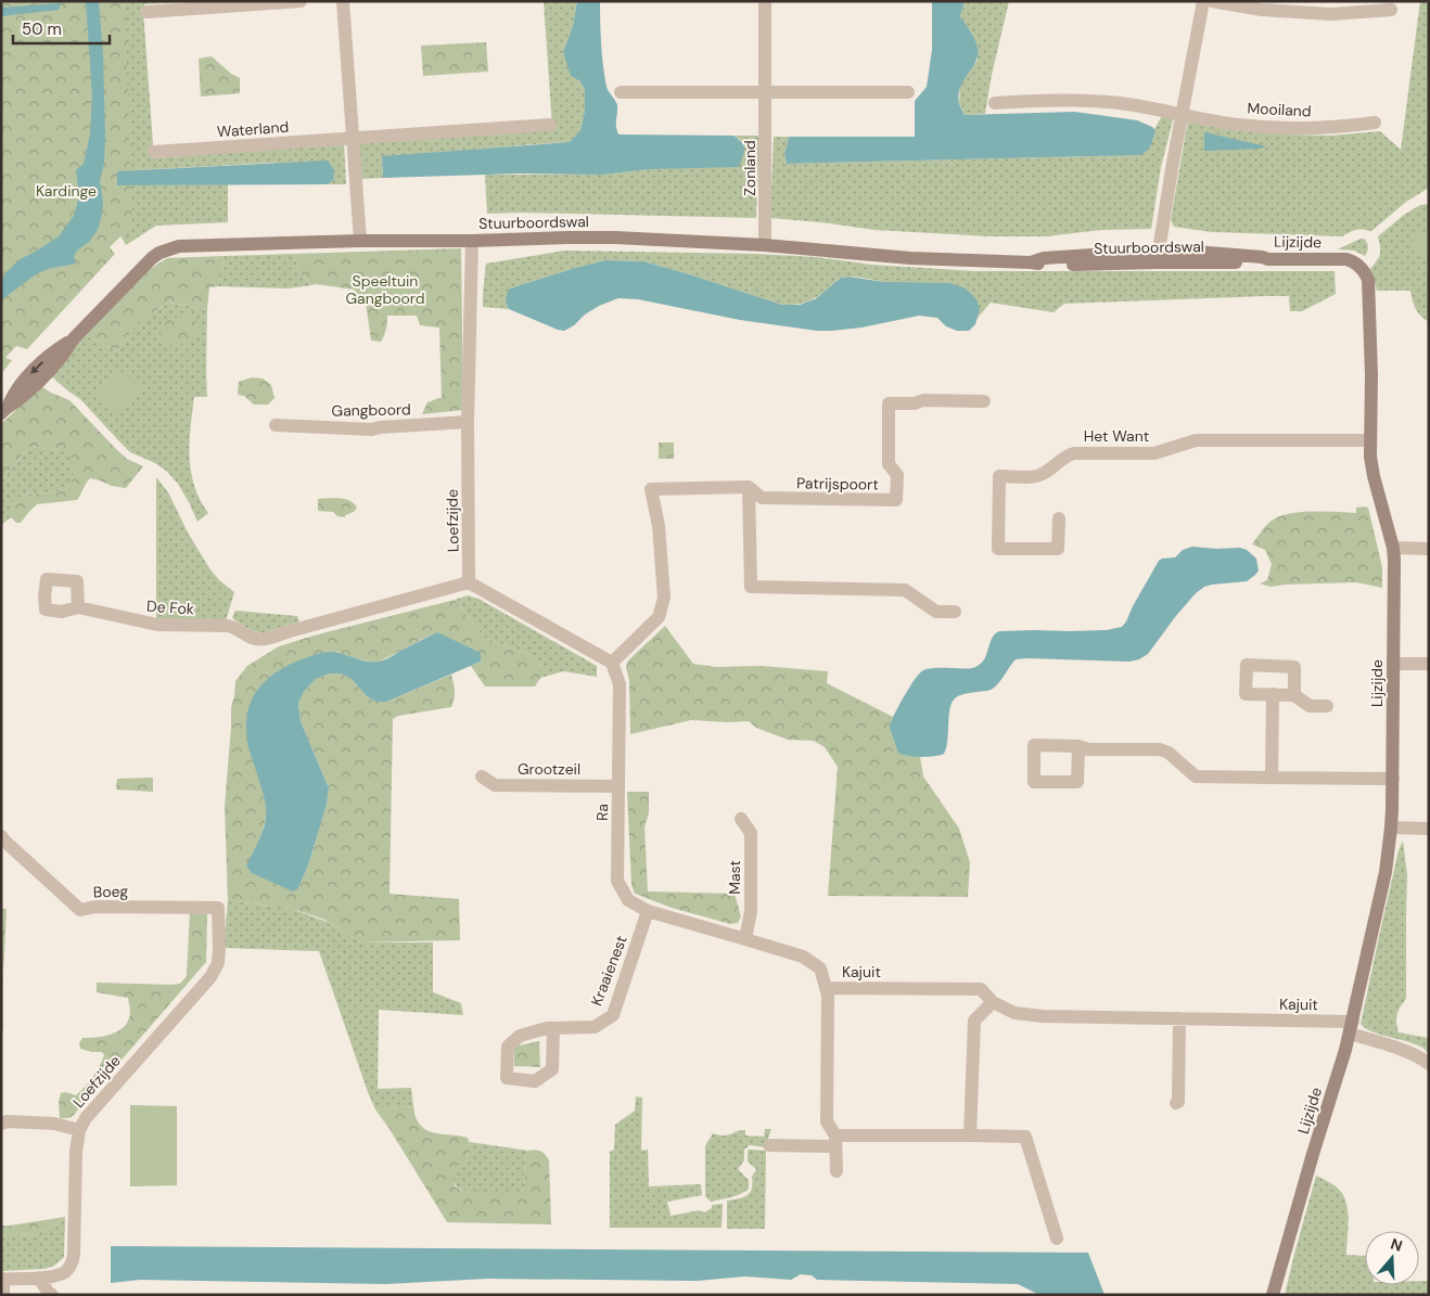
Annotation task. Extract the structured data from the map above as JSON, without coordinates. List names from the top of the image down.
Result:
{
  "streets": {
    "street": [
      "Mooiland",
      "Waterland",
      "Zonland",
      "Stuurboordswal",
      "Lijzijde",
      "Gangboord",
      "Het Want",
      "Patrijspoort",
      "Loefzijde",
      "De Fok",
      "Grootzeil",
      "Ra",
      "Mast",
      "Boeg",
      "Kraaienest",
      "Kajuit"
    ]
  },
  "crossings": [
    ["Zonland", "Stuurboordswal"],
    ["Stuurboordswal", "Lijzijde"],
    ["Stuurboordswal", "Loefzijde"],
    ["Lijzijde", "Het Want"],
    ["Lijzijde", "Kajuit"],
    ["Gangboord", "Loefzijde"],
    ["Patrijspoort", "Ra"],
    ["Loefzijde", "De Fok"],
    ["Loefzijde", "Boeg"],
    ["Grootzeil", "Ra"],
    ["Ra", "Mast"],
    ["Ra", "Kraaienest"],
    ["Ra", "Kajuit"]
  ],
  "parks": ["Kardinge", "Speeltuin Gangboord"],
  "scale_bar": "50 m",
  "north": "top"
}
